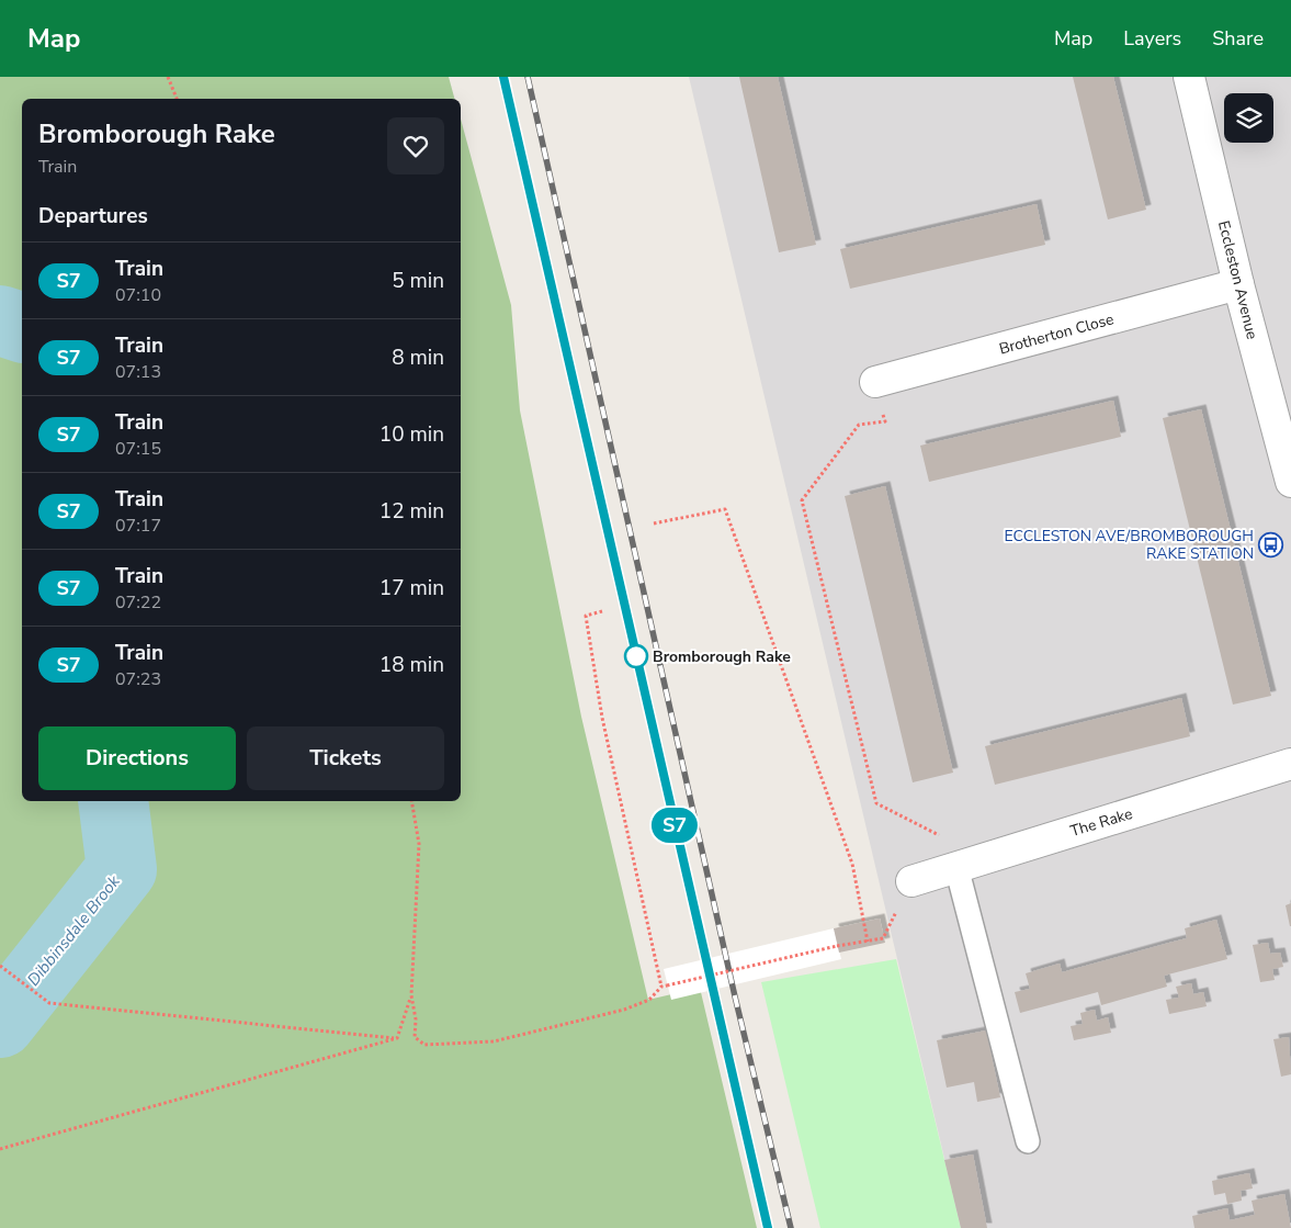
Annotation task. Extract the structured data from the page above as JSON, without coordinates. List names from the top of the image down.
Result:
{
  "streets": {
    "street": ["Eccleston Avenue", "Brotherton Close", "The Rake"]
  },
  "crossings": [
    ["Eccleston Avenue", "Brotherton Close"]
  ],
  "water": ["Dibbinsdale Brook"],
  "places": {
    "bus stop": ["ECCLESTON AVE/BROMBOROUGH RAKE STATION"],
    "other": ["Bromborough Rake"]
  },
  "page": {
    "header": "Map",
    "nav": ["Map", "Layers", "Share"],
    "on_map": "S7",
    "heading": [
      ["Bromborough Rake", "Train"],
      "Departures"
    ],
    "list": [
      {
        "mark": "S7",
        "name": "Train",
        "note": "07:10",
        "value": "5 min"
      },
      {
        "mark": "S7",
        "name": "Train",
        "note": "07:13",
        "value": "8 min"
      },
      {
        "mark": "S7",
        "name": "Train",
        "note": "07:15",
        "value": "10 min"
      },
      {
        "mark": "S7",
        "name": "Train",
        "note": "07:17",
        "value": "12 min"
      },
      {
        "mark": "S7",
        "name": "Train",
        "note": "07:22",
        "value": "17 min"
      },
      {
        "mark": "S7",
        "name": "Train",
        "note": "07:23",
        "value": "18 min"
      }
    ],
    "buttons": ["Directions", "Tickets"]
  }
}
